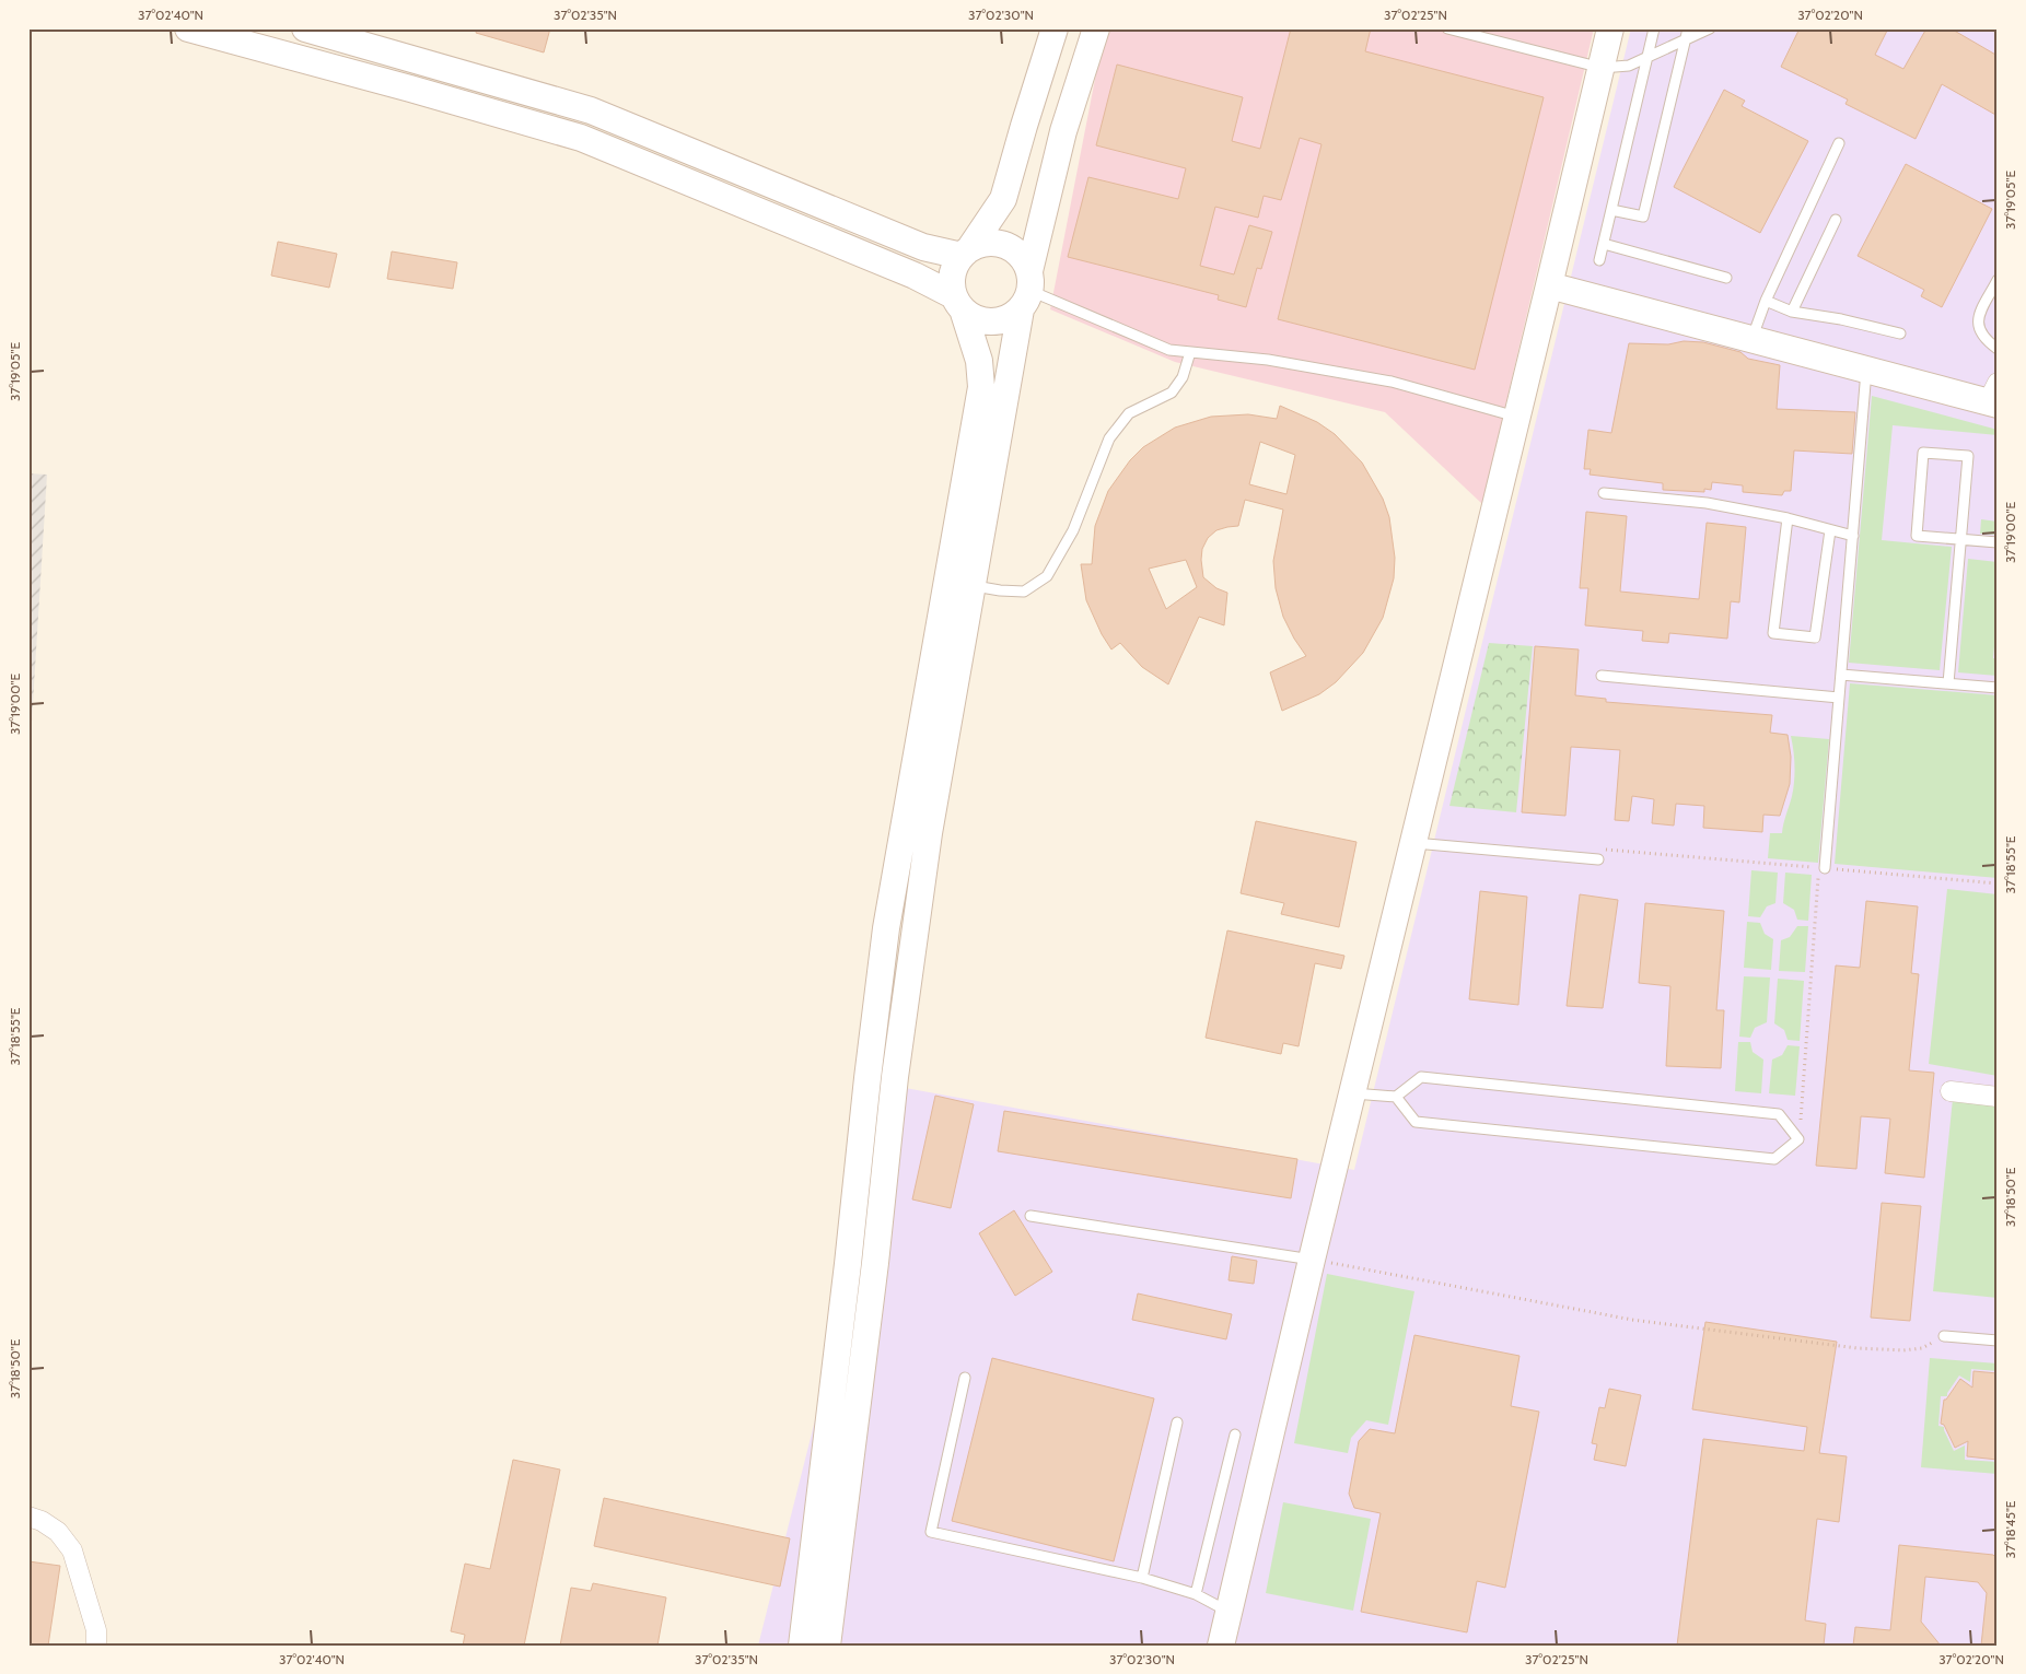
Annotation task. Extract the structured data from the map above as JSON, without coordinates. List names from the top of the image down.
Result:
{
  "coordinates": [
    "37°02'40\"N",
    "37°02'35\"N",
    "37°02'30\"N",
    "37°02'25\"N",
    "37°02'20\"N",
    "37°19'05\"E",
    "37°19'00\"E",
    "37°18'55\"E",
    "37°18'50\"E",
    "37°18'45\"E"
  ]
}
